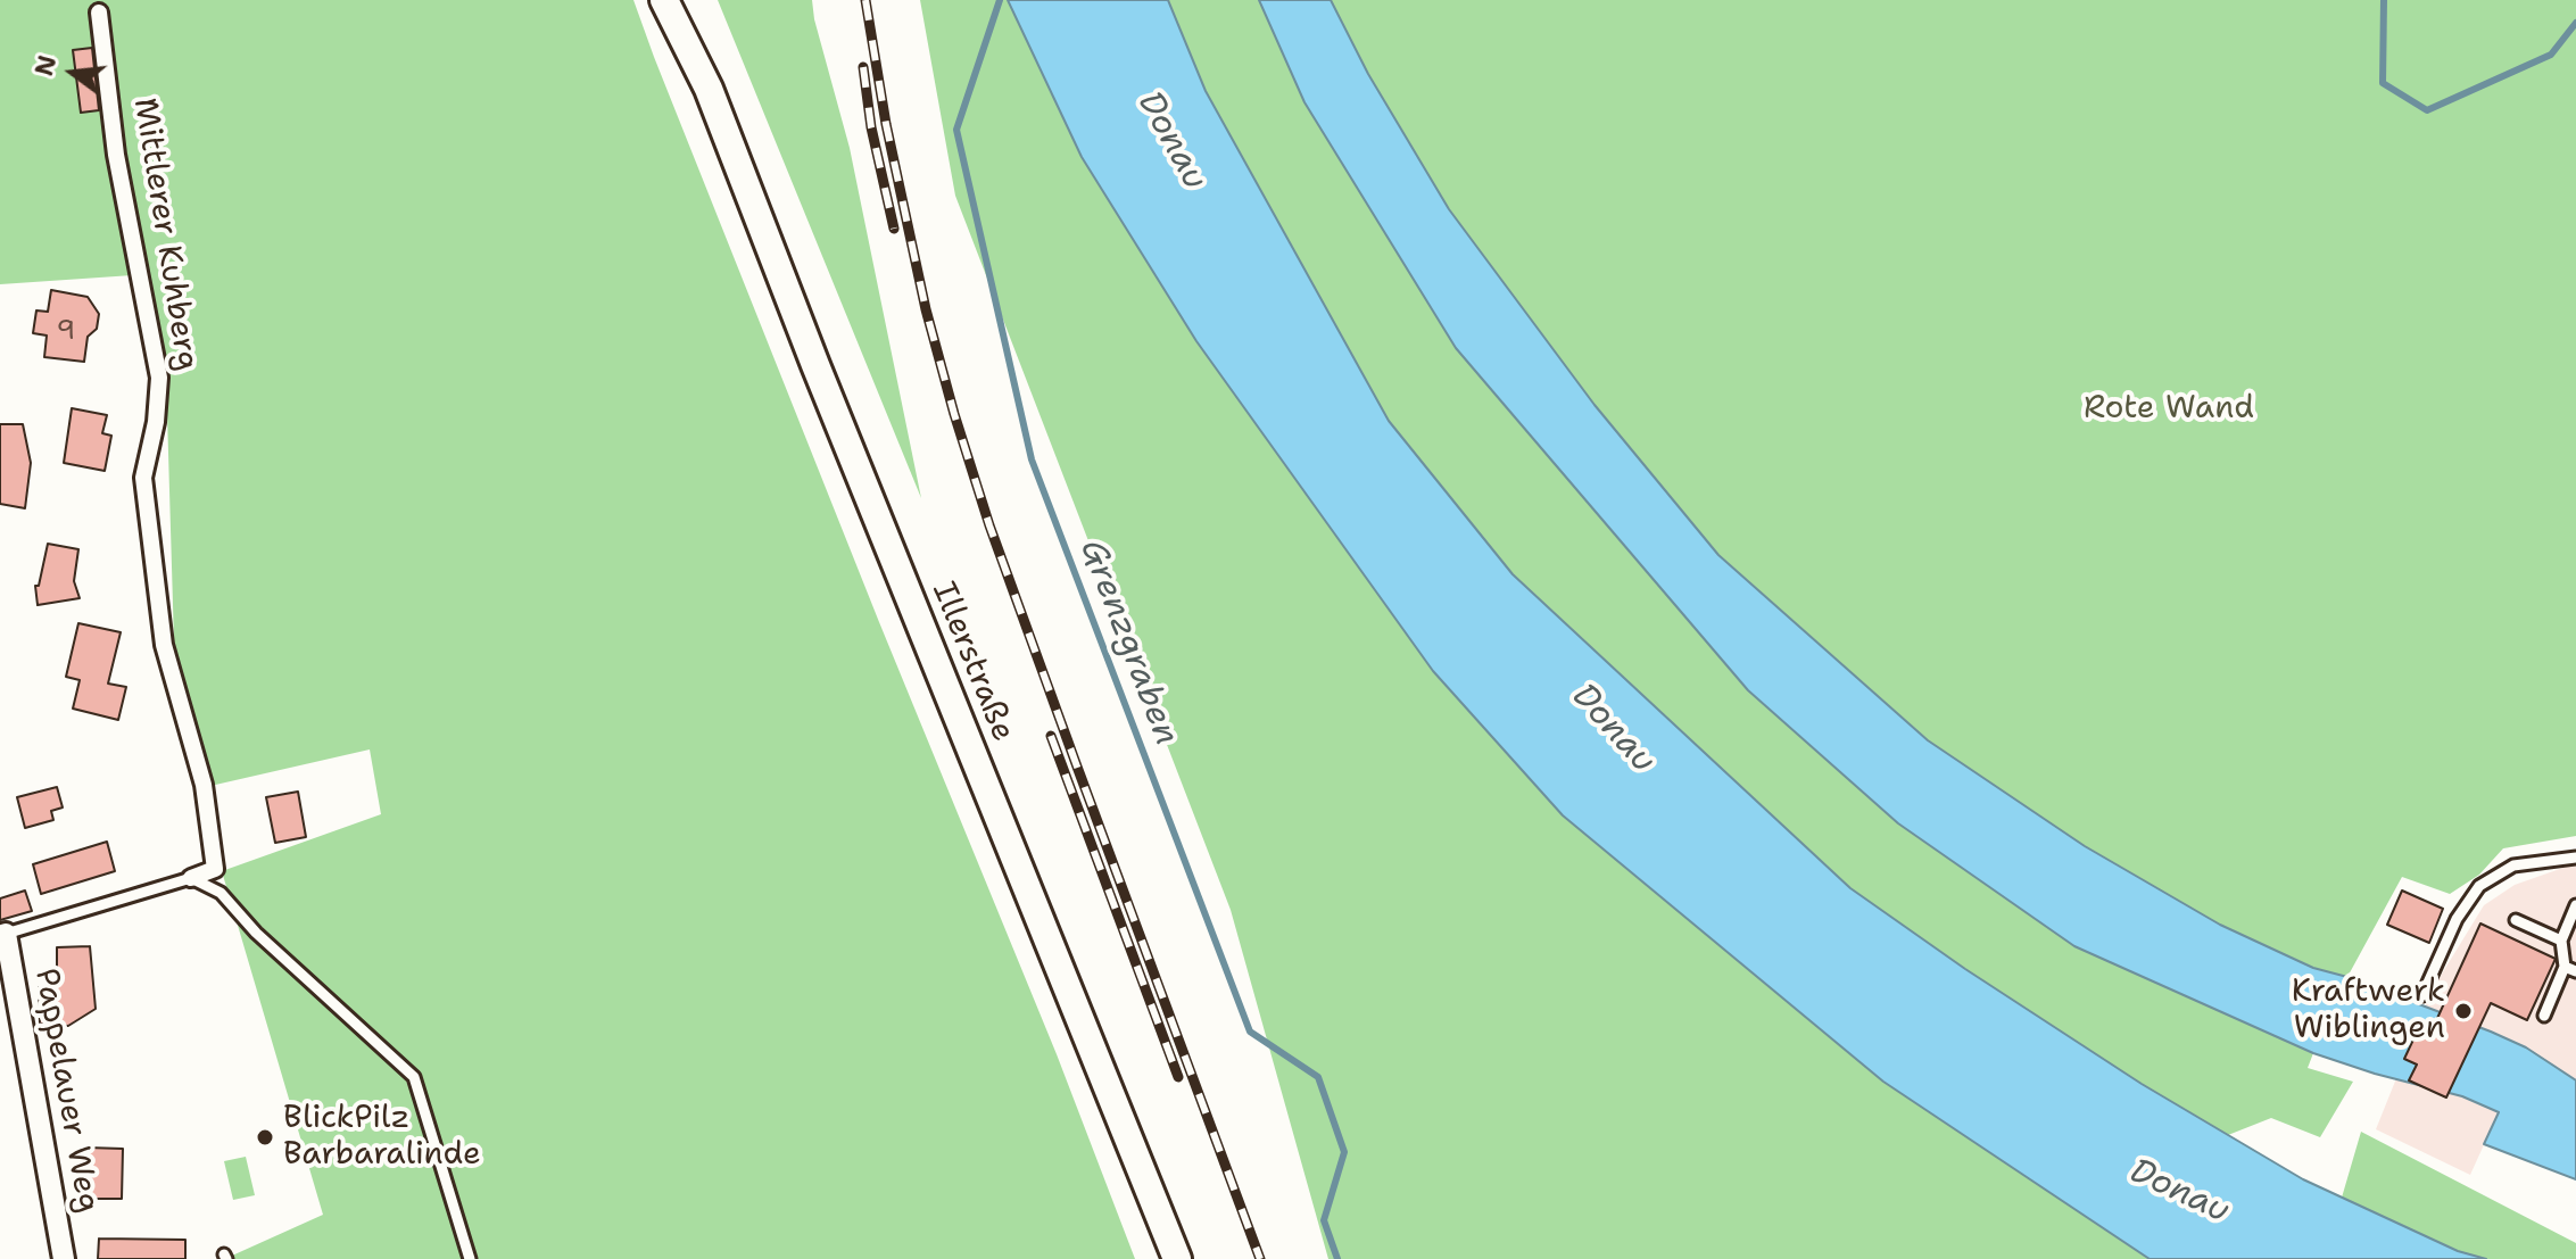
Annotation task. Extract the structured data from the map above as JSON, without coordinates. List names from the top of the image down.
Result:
{
  "streets": {
    "main road": ["Illerstraße"],
    "street": ["Mittlerer Kuhberg", "Pappelauer Weg"]
  },
  "water": ["Donau", "Grenzgraben"],
  "parks": ["Rote Wand"],
  "places": ["Kraftwerk Wiblingen", "BlickPilz Barbaralinde"],
  "house_numbers": ["9"],
  "north": "left"
}
